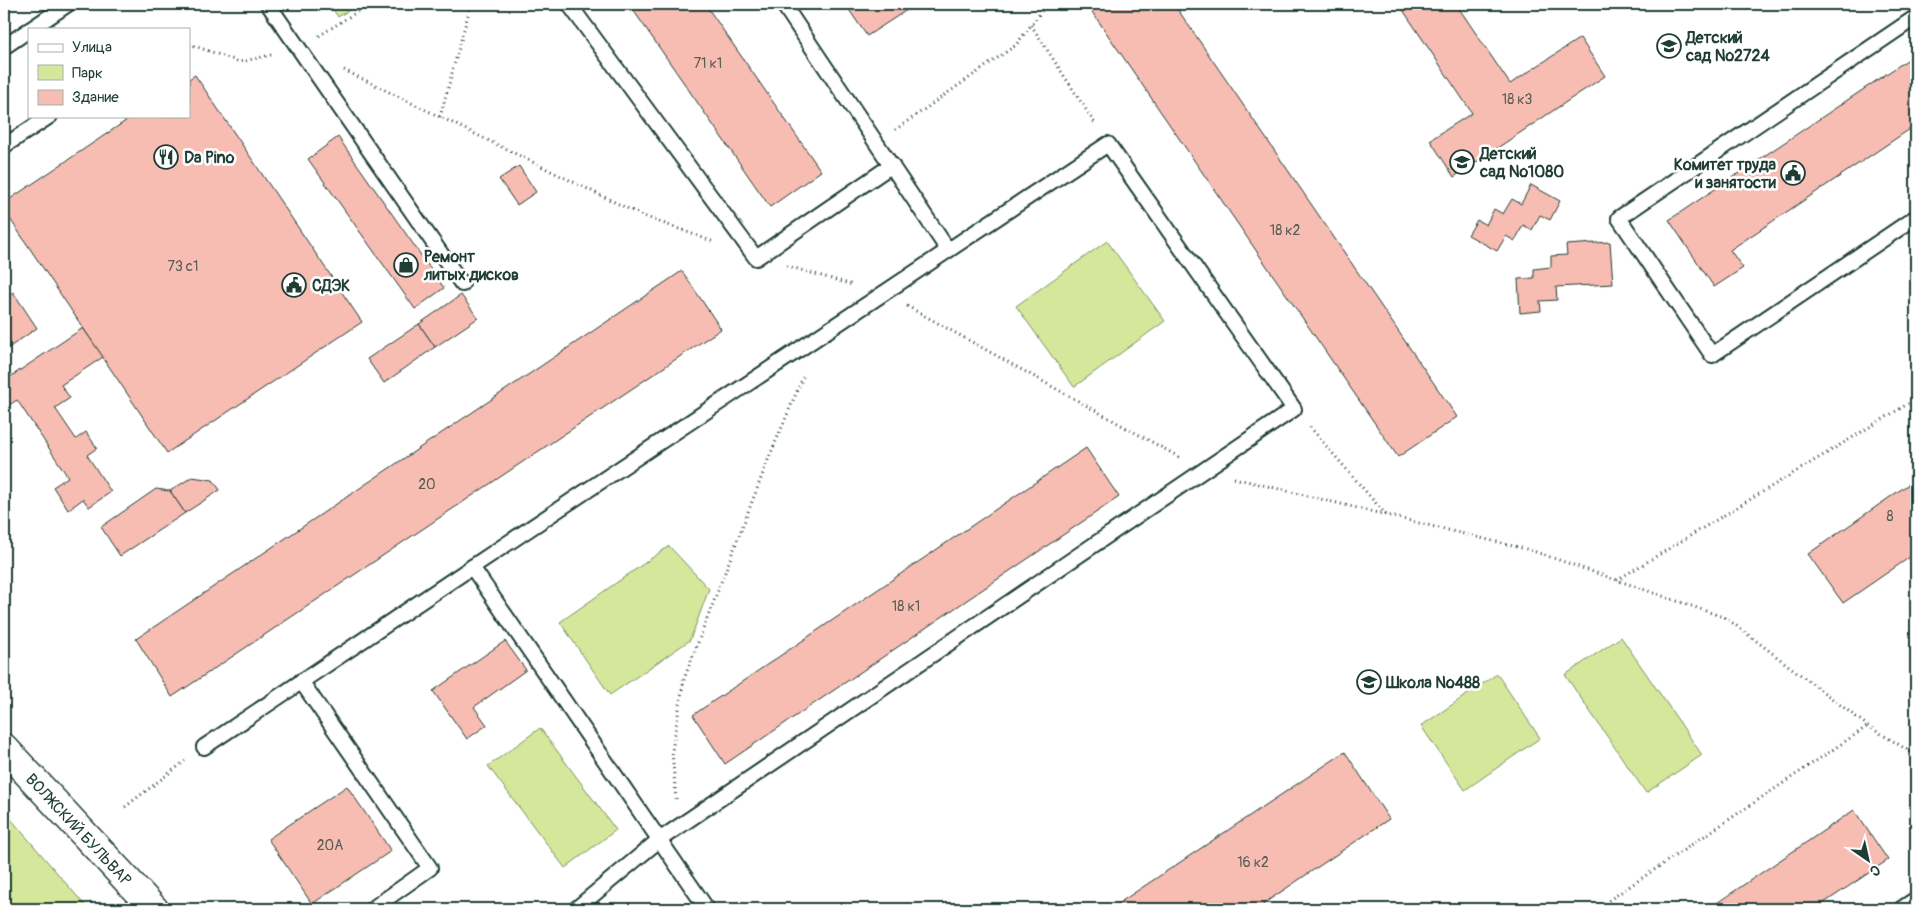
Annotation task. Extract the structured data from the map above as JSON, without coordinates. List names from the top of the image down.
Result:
{
  "streets": {
    "main road": ["ВОЛЖСКИЙ БУЛЬВАР"]
  },
  "places": {
    "school or university": ["Детский сад №2724", "Детский сад №1080", "Школа №488"],
    "restaurant": ["Da Pino"],
    "public building": ["Комитет труда и занятости", "СДЭК"],
    "shop": ["Ремонт литых дисков"]
  },
  "house_numbers": [
    "71 к1",
    "18 к3",
    "18 к2",
    "73 с1",
    "20",
    "8",
    "18 к1",
    "20А",
    "16 к2"
  ],
  "legend": ["Улица", "Парк", "Здание"],
  "north": "bottom right"
}
